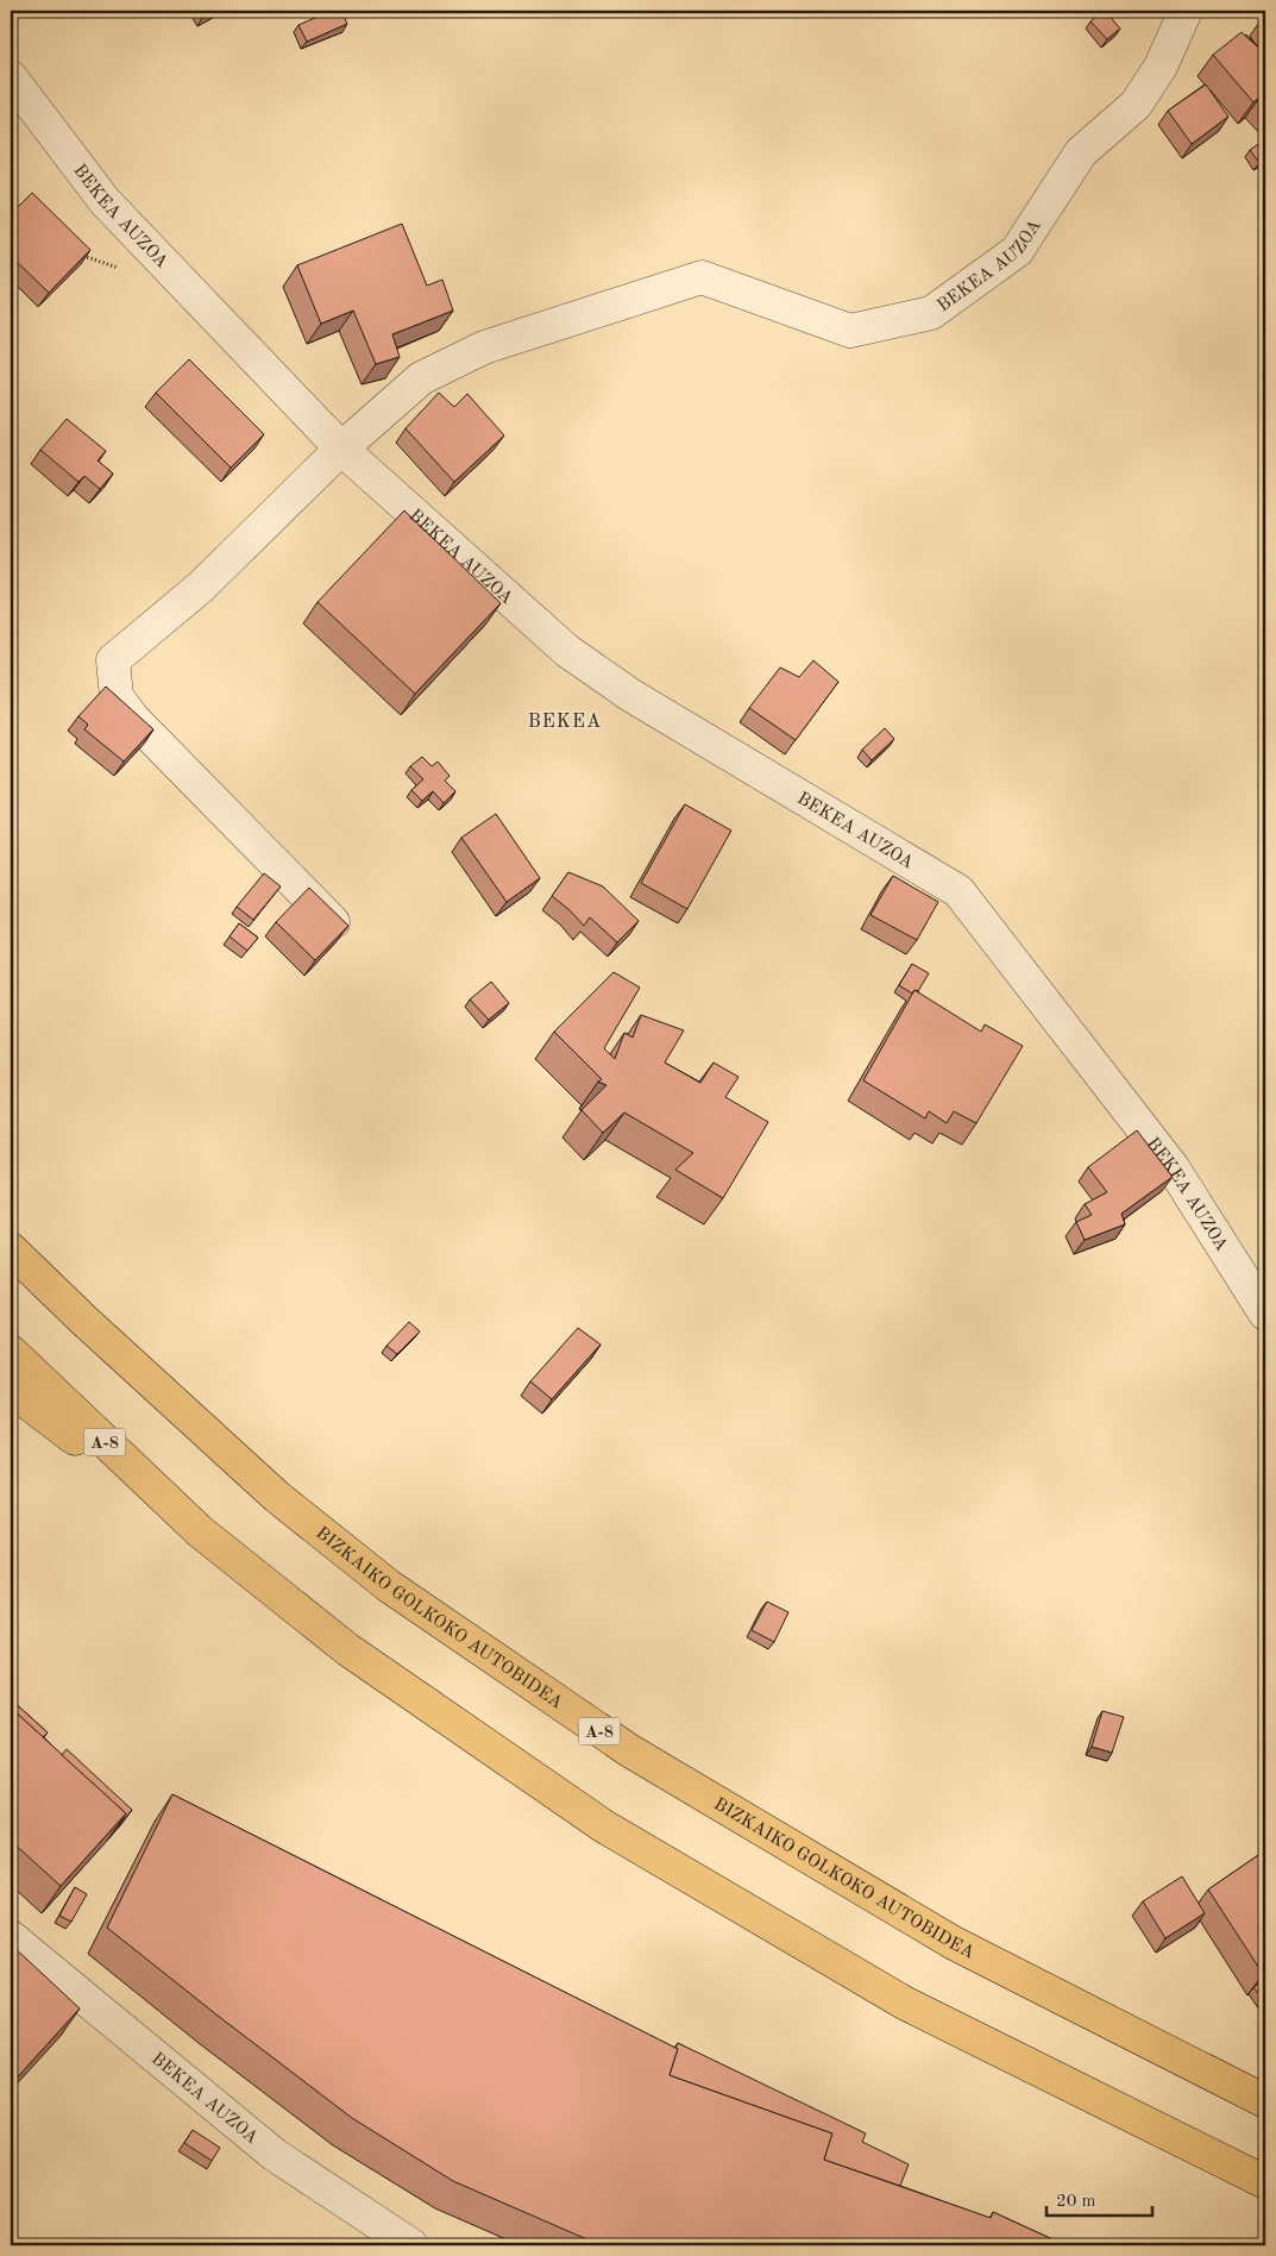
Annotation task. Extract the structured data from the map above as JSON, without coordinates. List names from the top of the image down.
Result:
{
  "streets": {
    "highway": ["A-8", "BIZKAIKO GOLKOKO AUTOBIDEA"],
    "street": ["BEKEA AUZOA"]
  },
  "districts": ["BEKEA"],
  "scale_bar": "20 m"
}
